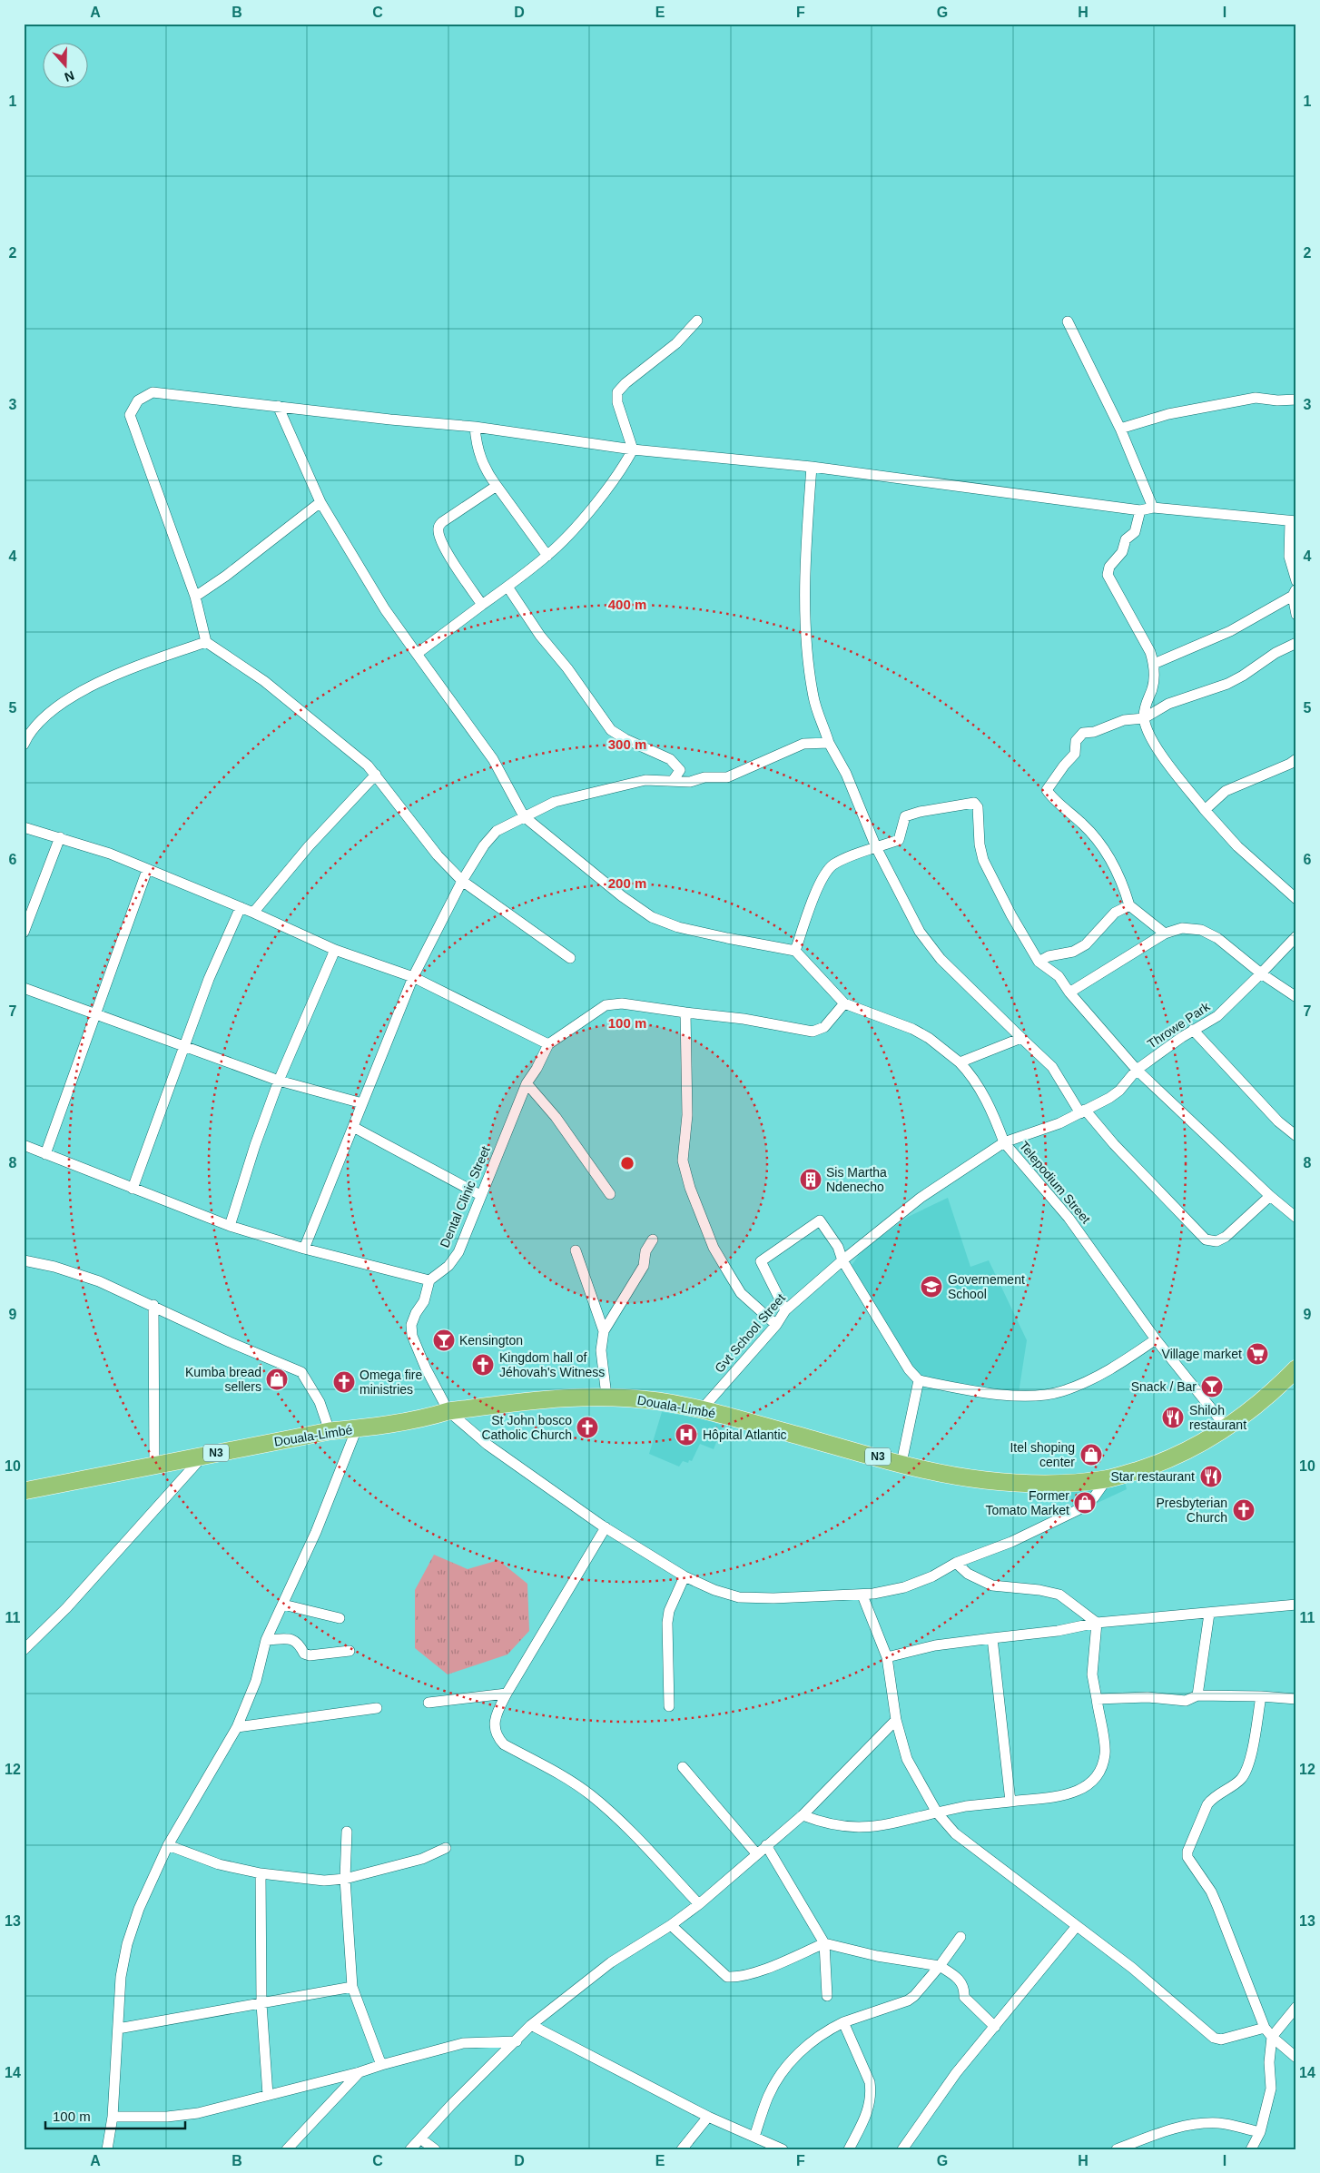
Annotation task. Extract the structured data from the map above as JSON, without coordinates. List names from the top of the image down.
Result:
{
  "streets": {
    "highway": ["Douala-Limbé", "N3"],
    "street": [
      "Throwe Park",
      "Telepodium Street",
      "Dental Clinic Street",
      "Gvt School Street"
    ]
  },
  "crossings": [
    ["Throwe Park", "Telepodium Street"],
    ["Telepodium Street", "Gvt School Street"],
    ["Telepodium Street", "Douala-Limbé"],
    ["Gvt School Street", "Douala-Limbé"]
  ],
  "places": {
    "building": ["Sis Martha Ndenecho"],
    "school or university": ["Governement School"],
    "bar": ["Kensington", "Snack / Bar"],
    "supermarket": ["Village market"],
    "church": [
      "Kingdom hall of Jéhovah's Witness",
      "Omega fire ministries",
      "St John bosco Catholic Church",
      "Presbyterian Church"
    ],
    "shop": ["Kumba bread sellers", "Itel shoping center", "Former Tomato Market"],
    "restaurant": ["Shiloh restaurant", "Star restaurant"],
    "hospital": ["Hôpital Atlantic"]
  },
  "scale_bar": "100 m",
  "north": "bottom",
  "grid": {
    "columns": [
      "A",
      "B",
      "C",
      "D",
      "E",
      "F",
      "G",
      "H",
      "I"
    ],
    "rows": [
      "1",
      "2",
      "3",
      "4",
      "5",
      "6",
      "7",
      "8",
      "9",
      "10",
      "11",
      "12",
      "13",
      "14"
    ]
  },
  "rings": [
    "400 m",
    "300 m",
    "200 m",
    "100 m"
  ]
}
